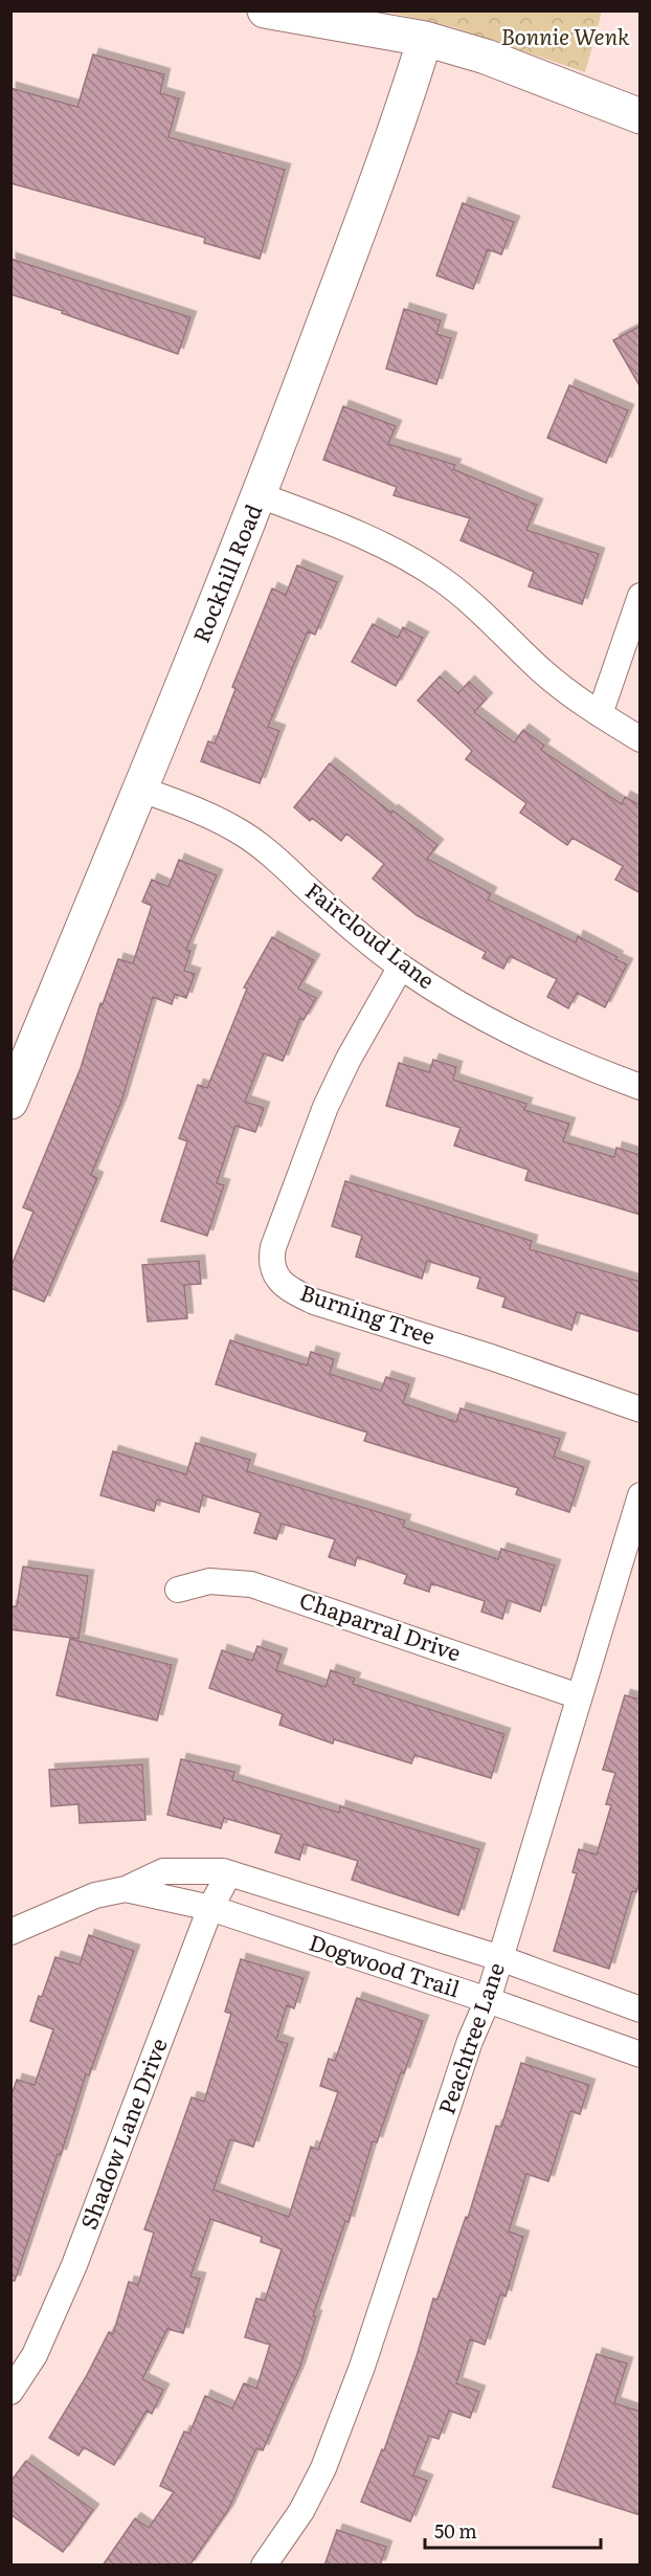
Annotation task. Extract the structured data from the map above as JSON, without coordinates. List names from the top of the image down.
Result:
{
  "streets": {
    "street": [
      "Rockhill Road",
      "Faircloud Lane",
      "Burning Tree",
      "Chaparral Drive",
      "Dogwood Trail",
      "Peachtree Lane",
      "Shadow Lane Drive"
    ]
  },
  "crossings": [
    ["Rockhill Road", "Faircloud Lane"],
    ["Faircloud Lane", "Burning Tree"],
    ["Chaparral Drive", "Peachtree Lane"],
    ["Dogwood Trail", "Peachtree Lane"],
    ["Dogwood Trail", "Shadow Lane Drive"]
  ],
  "parks": ["Bonnie Wenk"],
  "scale_bar": "50 m"
}
